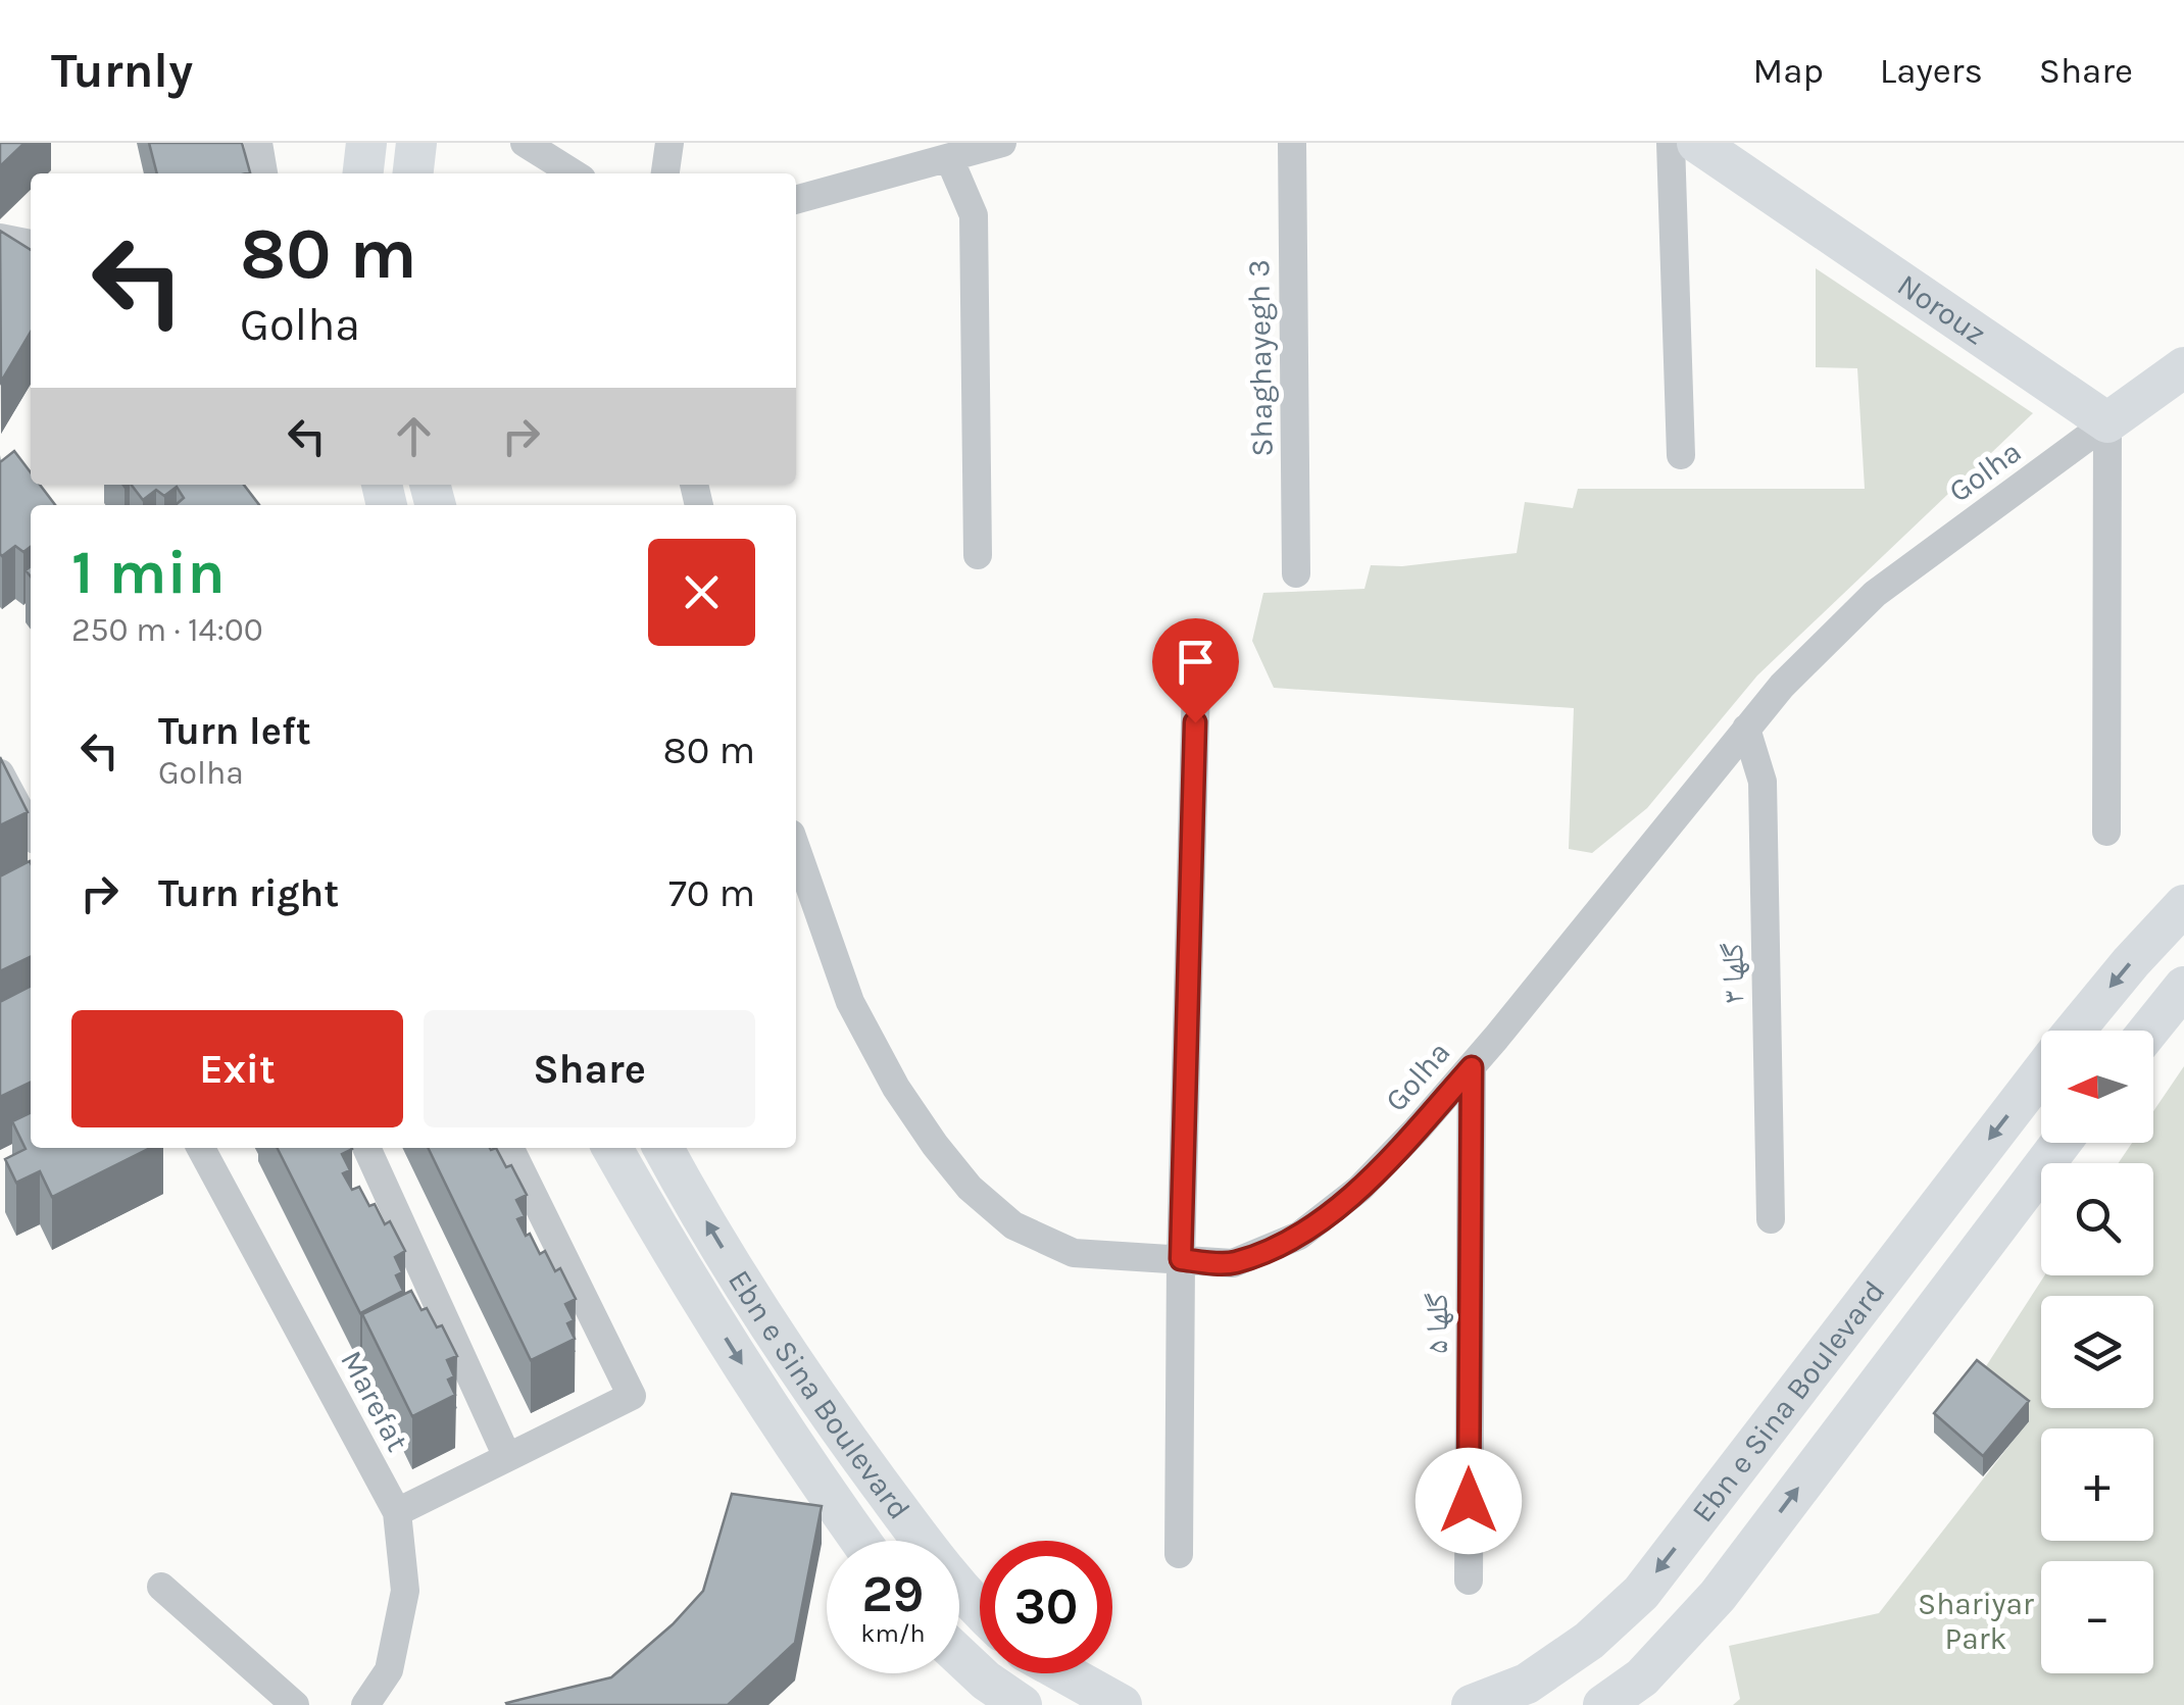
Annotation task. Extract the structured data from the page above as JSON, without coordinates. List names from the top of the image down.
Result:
{
  "streets": {
    "main road": ["Norouz", "Ebn e Sina Boulevard"],
    "street": [
      "Shaghayegh 3",
      "Golha",
      "گلها ۳",
      "گلها ۵",
      "Marefat"
    ]
  },
  "crossings": [
    ["Norouz", "Golha"],
    ["Golha", "گلها ۳"],
    ["Golha", "گلها ۵"]
  ],
  "parks": ["Shariyar Park"],
  "north": "left",
  "page": {
    "header": "Turnly",
    "nav": ["Map", "Layers", "Share"],
    "turn": ["80 m", "Golha"],
    "heading": ["1 min", "250 m · 14:00"],
    "list": [
      {
        "name": "Turn left",
        "note": "Golha",
        "value": "80 m"
      },
      {
        "name": "Turn right",
        "value": "70 m"
      }
    ],
    "buttons": ["Exit", "Share"],
    "map_buttons": ["+", "−"],
    "speed": "29 km/h",
    "limit": "30"
  }
}
